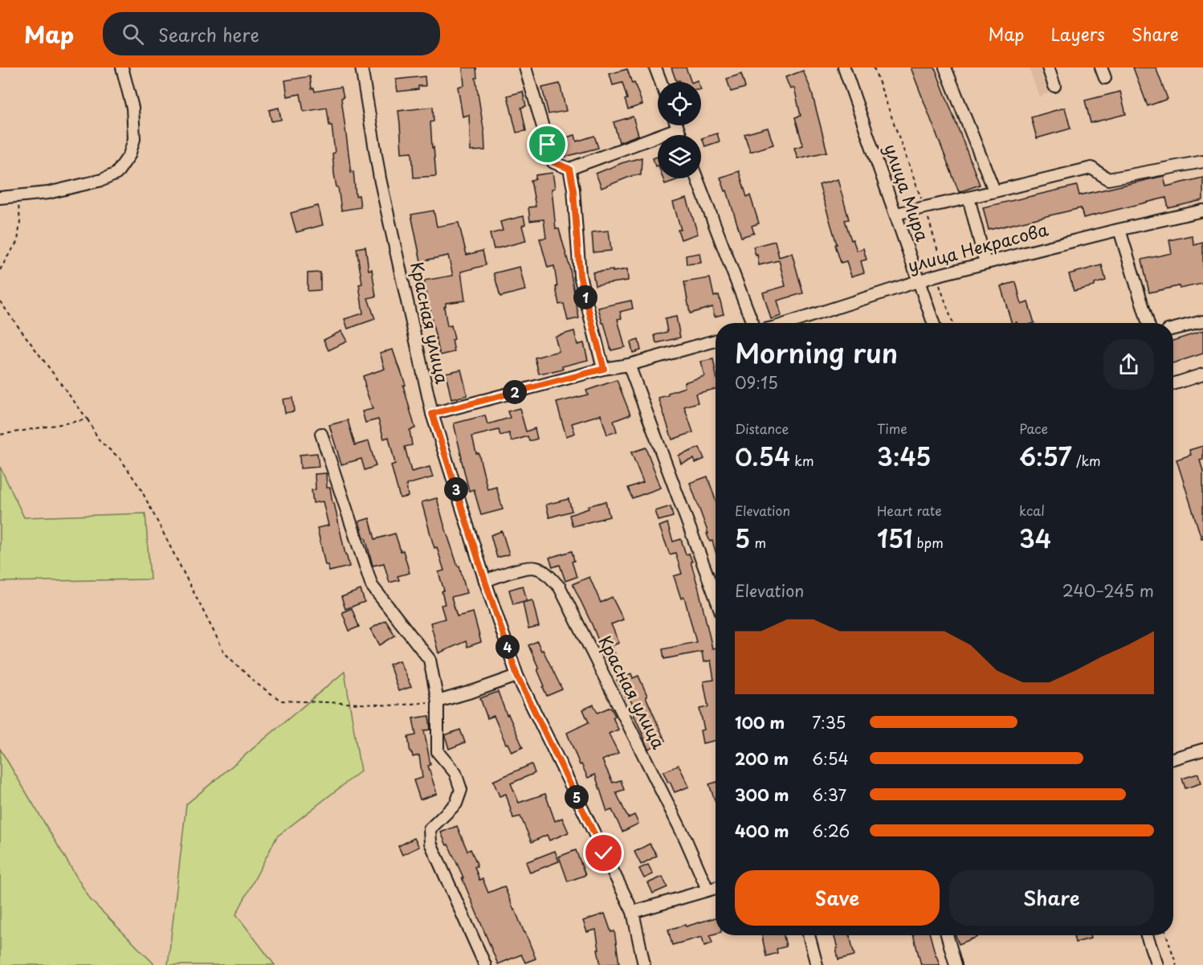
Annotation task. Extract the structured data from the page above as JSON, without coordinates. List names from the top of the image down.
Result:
{
  "streets": {
    "street": ["улица Мира", "улица Некрасова", "Красная улица"]
  },
  "crossings": [
    ["улица Мира", "улица Некрасова"]
  ],
  "page": {
    "header": "Map",
    "search": "Search here",
    "nav": ["Map", "Layers", "Share"],
    "pins": [
      "1",
      "2",
      "3",
      "4",
      "5"
    ],
    "heading": ["Morning run", "09:15"],
    "stats": [
      ["Distance", "0.54 km"],
      ["Time", "3:45"],
      ["Pace", "6:57 /km"],
      ["Elevation", "5 m"],
      ["Heart rate", "151 bpm"],
      ["kcal", "34"]
    ],
    "chart": ["Elevation", "240–245 m"],
    "list": [
      {
        "name": "100 m",
        "note": "7:35"
      },
      {
        "name": "200 m",
        "note": "6:54"
      },
      {
        "name": "300 m",
        "note": "6:37"
      },
      {
        "name": "400 m",
        "note": "6:26"
      }
    ],
    "buttons": ["Save", "Share"]
  }
}
